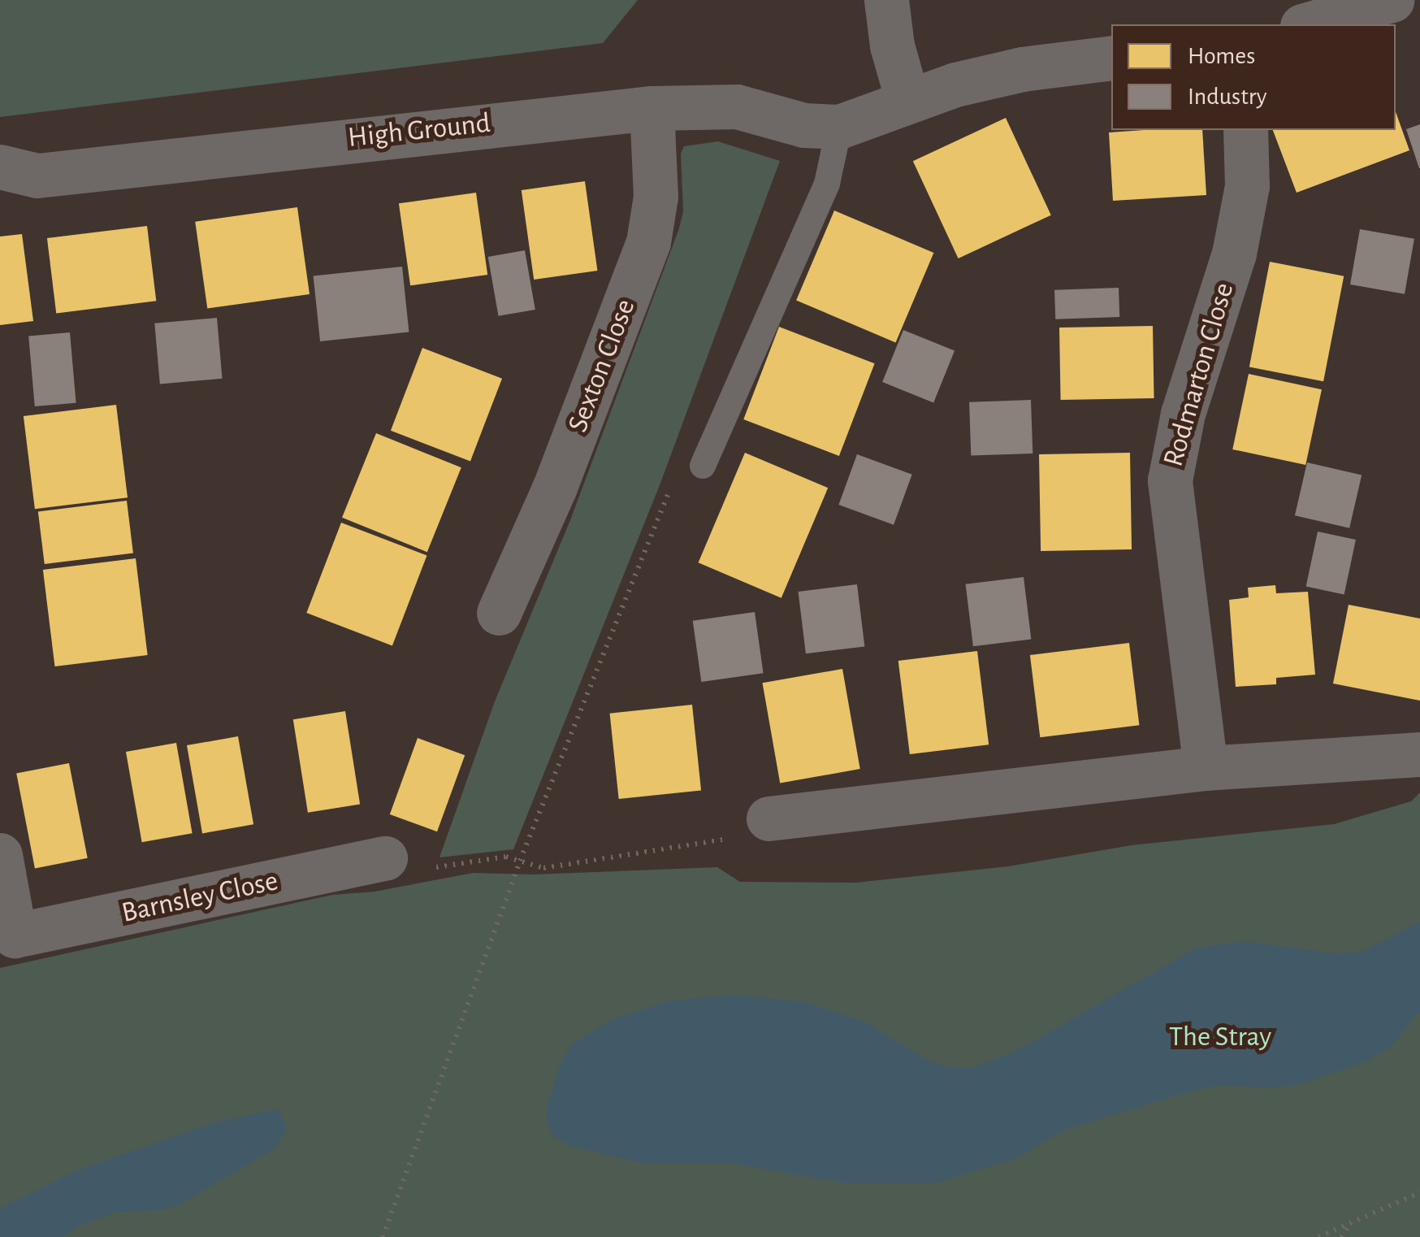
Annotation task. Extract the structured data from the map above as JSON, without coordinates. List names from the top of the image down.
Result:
{
  "streets": {
    "street": [
      "High Ground",
      "Sexton Close",
      "Rodmarton Close",
      "Barnsley Close"
    ]
  },
  "crossings": [
    ["High Ground", "Sexton Close"]
  ],
  "parks": ["The Stray"],
  "legend": ["Homes", "Industry"]
}
